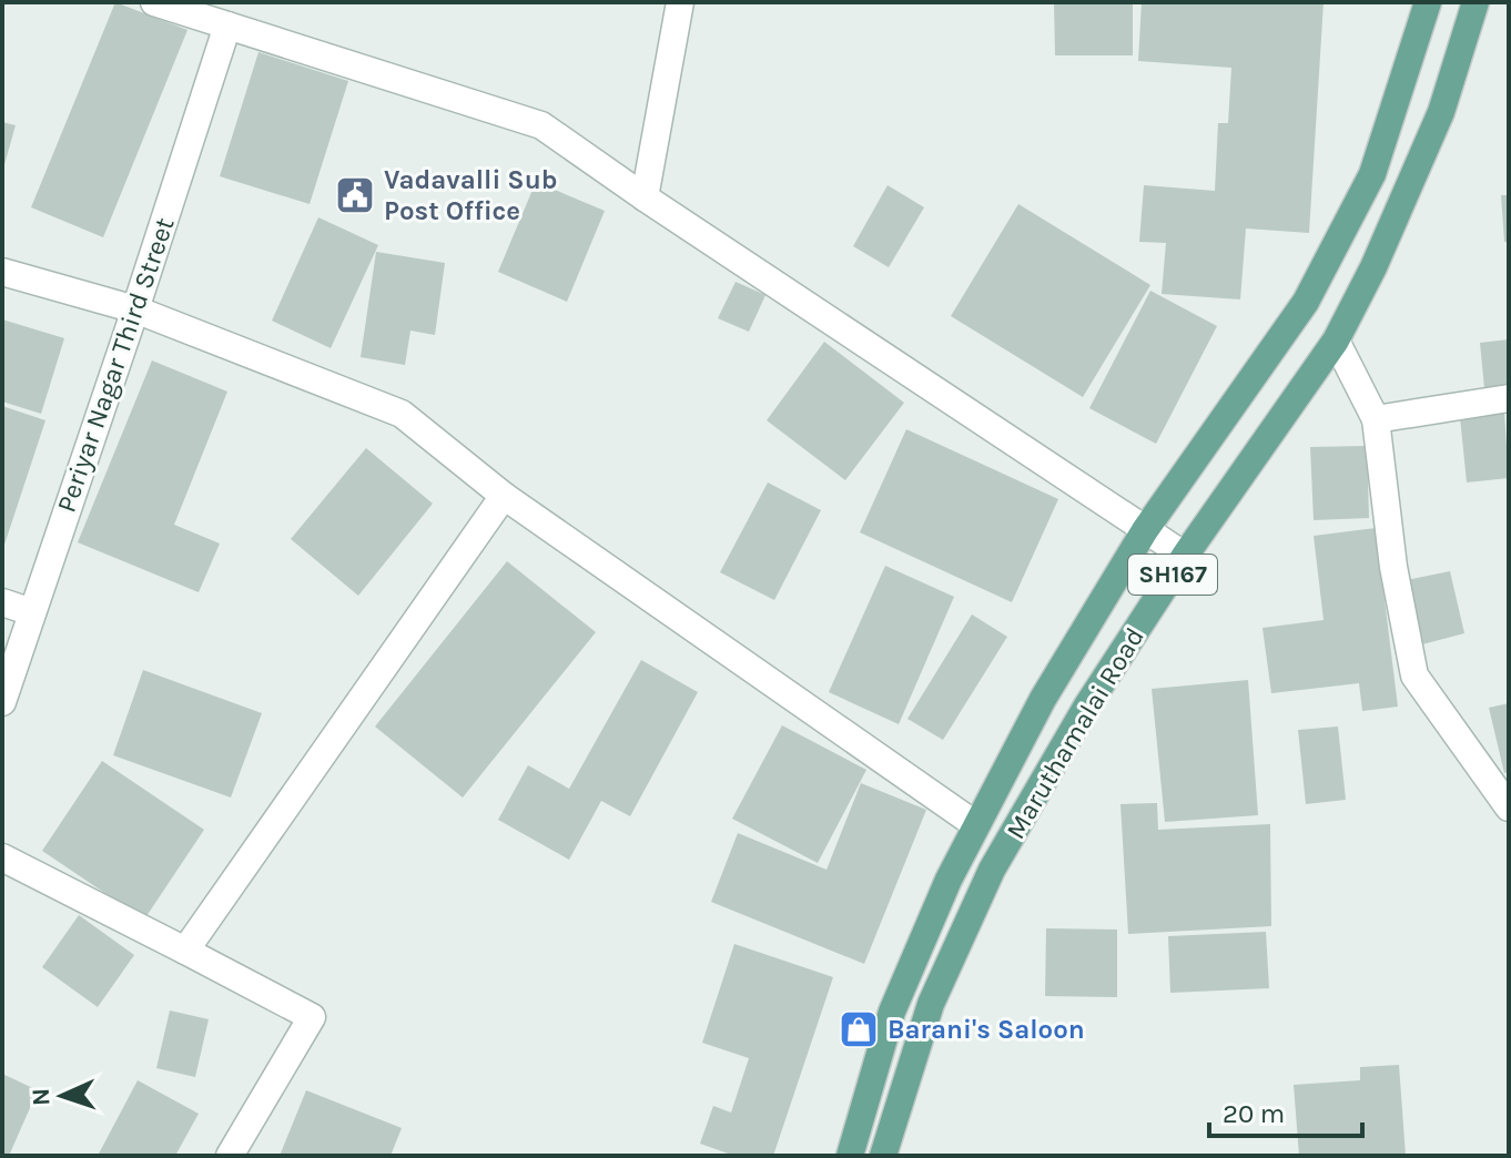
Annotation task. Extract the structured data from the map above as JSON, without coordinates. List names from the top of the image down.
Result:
{
  "streets": {
    "main road": ["SH167", "Maruthamalai Road"],
    "street": ["Periyar Nagar Third Street"]
  },
  "places": {
    "public building": ["Vadavalli Sub Post Office"],
    "shop": ["Barani's Saloon"]
  },
  "scale_bar": "20 m",
  "north": "left"
}
